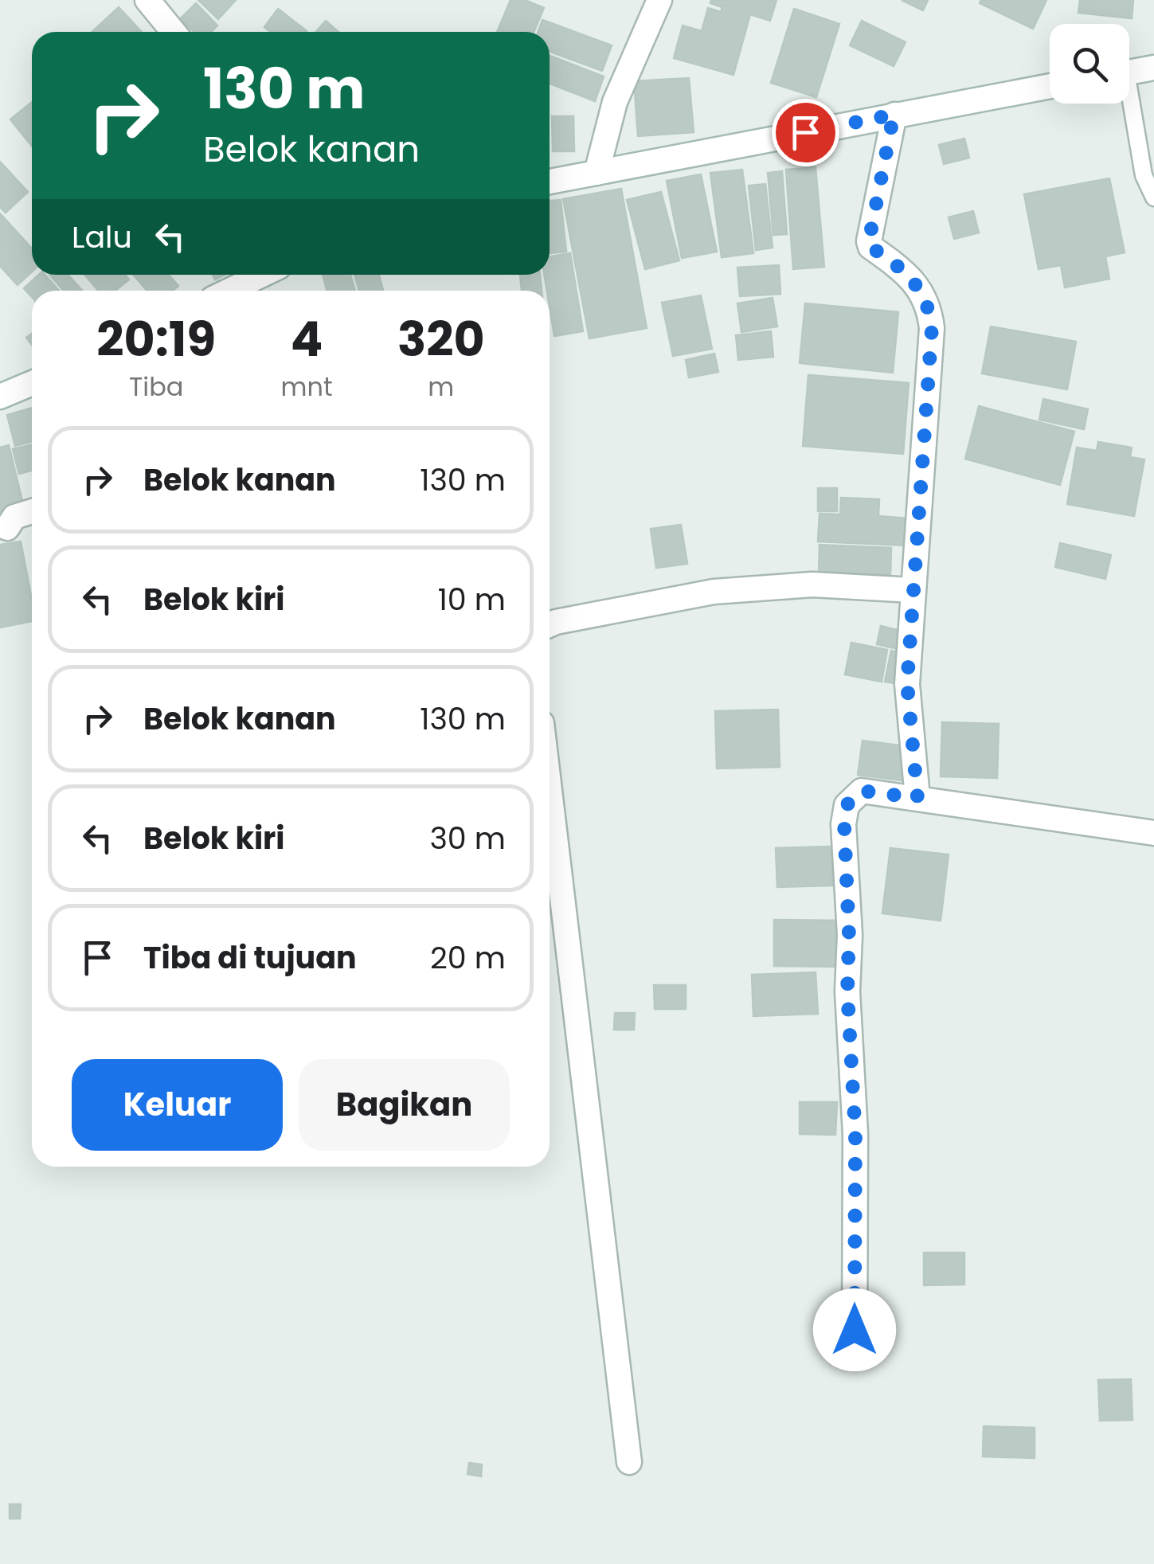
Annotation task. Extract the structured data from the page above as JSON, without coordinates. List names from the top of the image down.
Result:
{
  "page": {
    "turn": ["130 m", "Belok kanan"],
    "then": "Lalu",
    "eta": [
      "20:19",
      "Tiba",
      "4",
      "mnt",
      "320",
      "m"
    ],
    "list": [
      {
        "name": "Belok kanan",
        "value": "130 m"
      },
      {
        "name": "Belok kiri",
        "value": "10 m"
      },
      {
        "name": "Belok kanan",
        "value": "130 m"
      },
      {
        "name": "Belok kiri",
        "value": "30 m"
      },
      {
        "name": "Tiba di tujuan",
        "value": "20 m"
      }
    ],
    "buttons": ["Keluar", "Bagikan"]
  }
}
